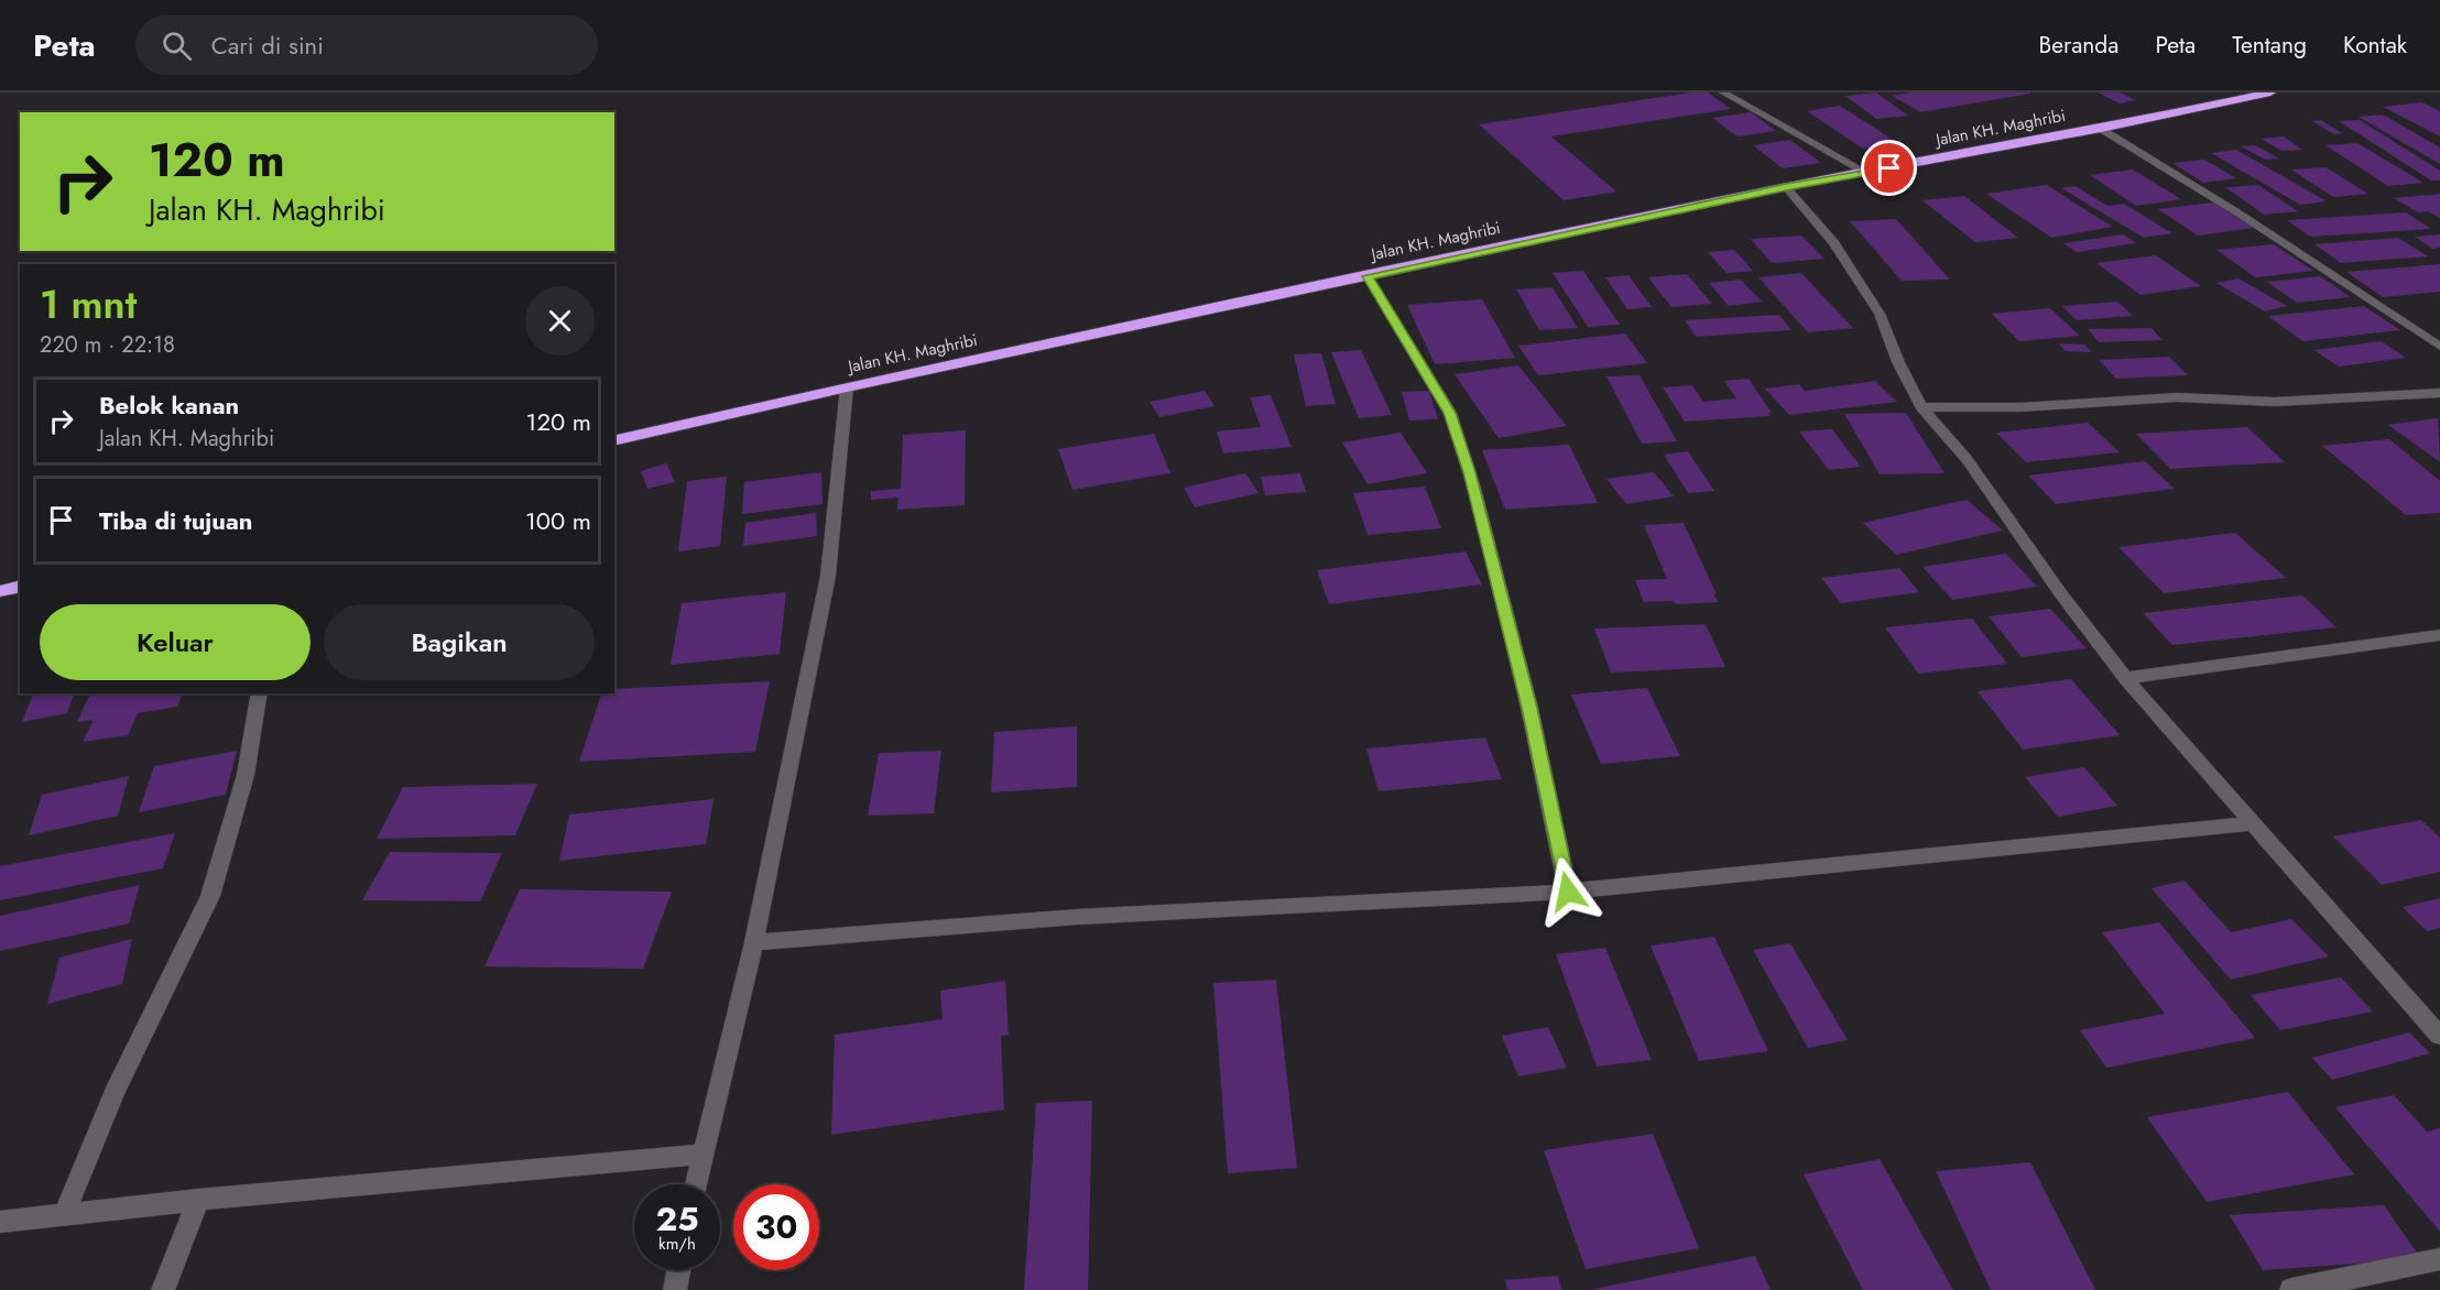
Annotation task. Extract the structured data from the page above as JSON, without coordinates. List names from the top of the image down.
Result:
{
  "streets": {
    "highway": ["Jalan KH. Maghribi"]
  },
  "page": {
    "header": "Peta",
    "search": "Cari di sini",
    "nav": [
      "Beranda",
      "Peta",
      "Tentang",
      "Kontak"
    ],
    "turn": ["120 m", "Jalan KH. Maghribi"],
    "heading": ["1 mnt", "220 m · 22:18"],
    "list": [
      {
        "name": "Belok kanan",
        "note": "Jalan KH. Maghribi",
        "value": "120 m"
      },
      {
        "name": "Tiba di tujuan",
        "value": "100 m"
      }
    ],
    "buttons": ["Keluar", "Bagikan"],
    "speed": "25 km/h",
    "limit": "30"
  }
}
